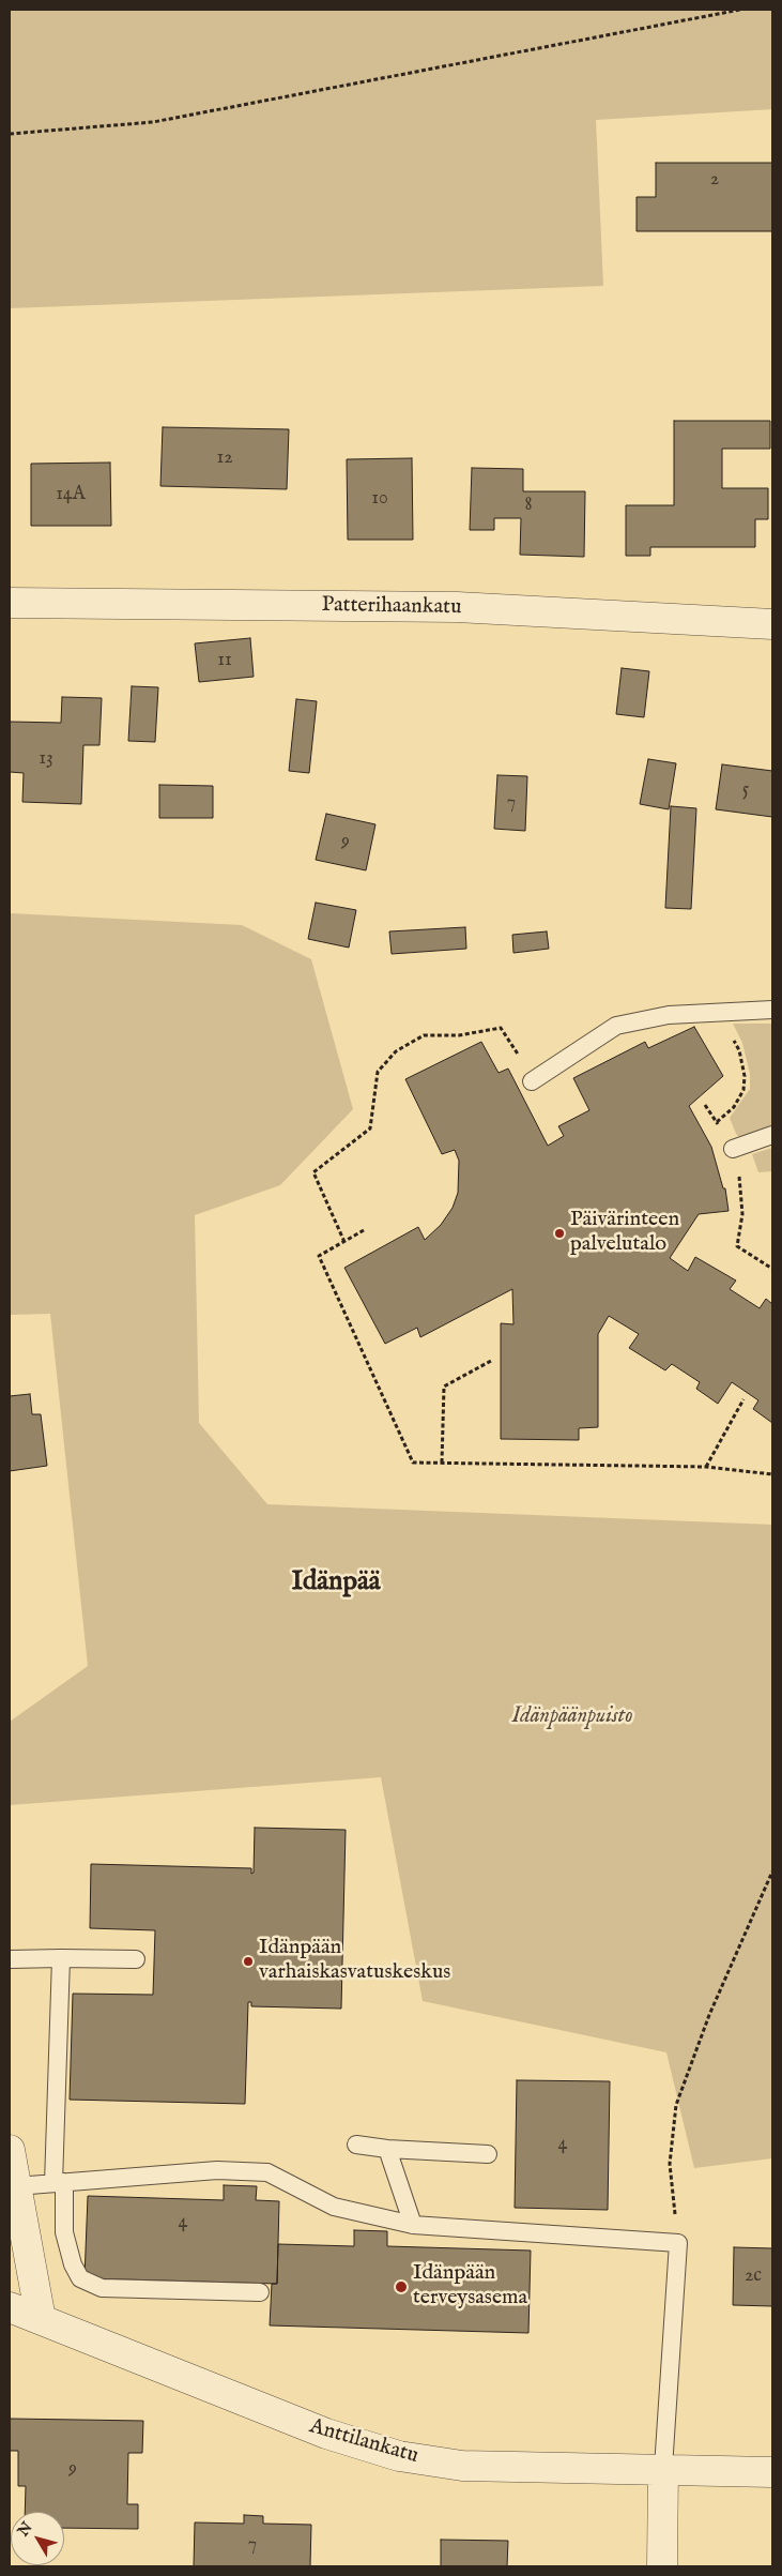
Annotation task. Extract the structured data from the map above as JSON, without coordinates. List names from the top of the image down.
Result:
{
  "streets": {
    "street": ["Patterihaankatu", "Anttilankatu"]
  },
  "districts": ["Idänpää"],
  "parks": ["Idänpäänpuisto"],
  "places": ["Päivärinteen palvelutalo", "Idänpään varhaiskasvatuskeskus", "Idänpään terveysasema"],
  "house_numbers": [
    "2",
    "12",
    "14A",
    "10",
    "8",
    "11",
    "13",
    "5",
    "7",
    "9",
    "4",
    "4",
    "2c",
    "9",
    "7"
  ],
  "north": "top left"
}
